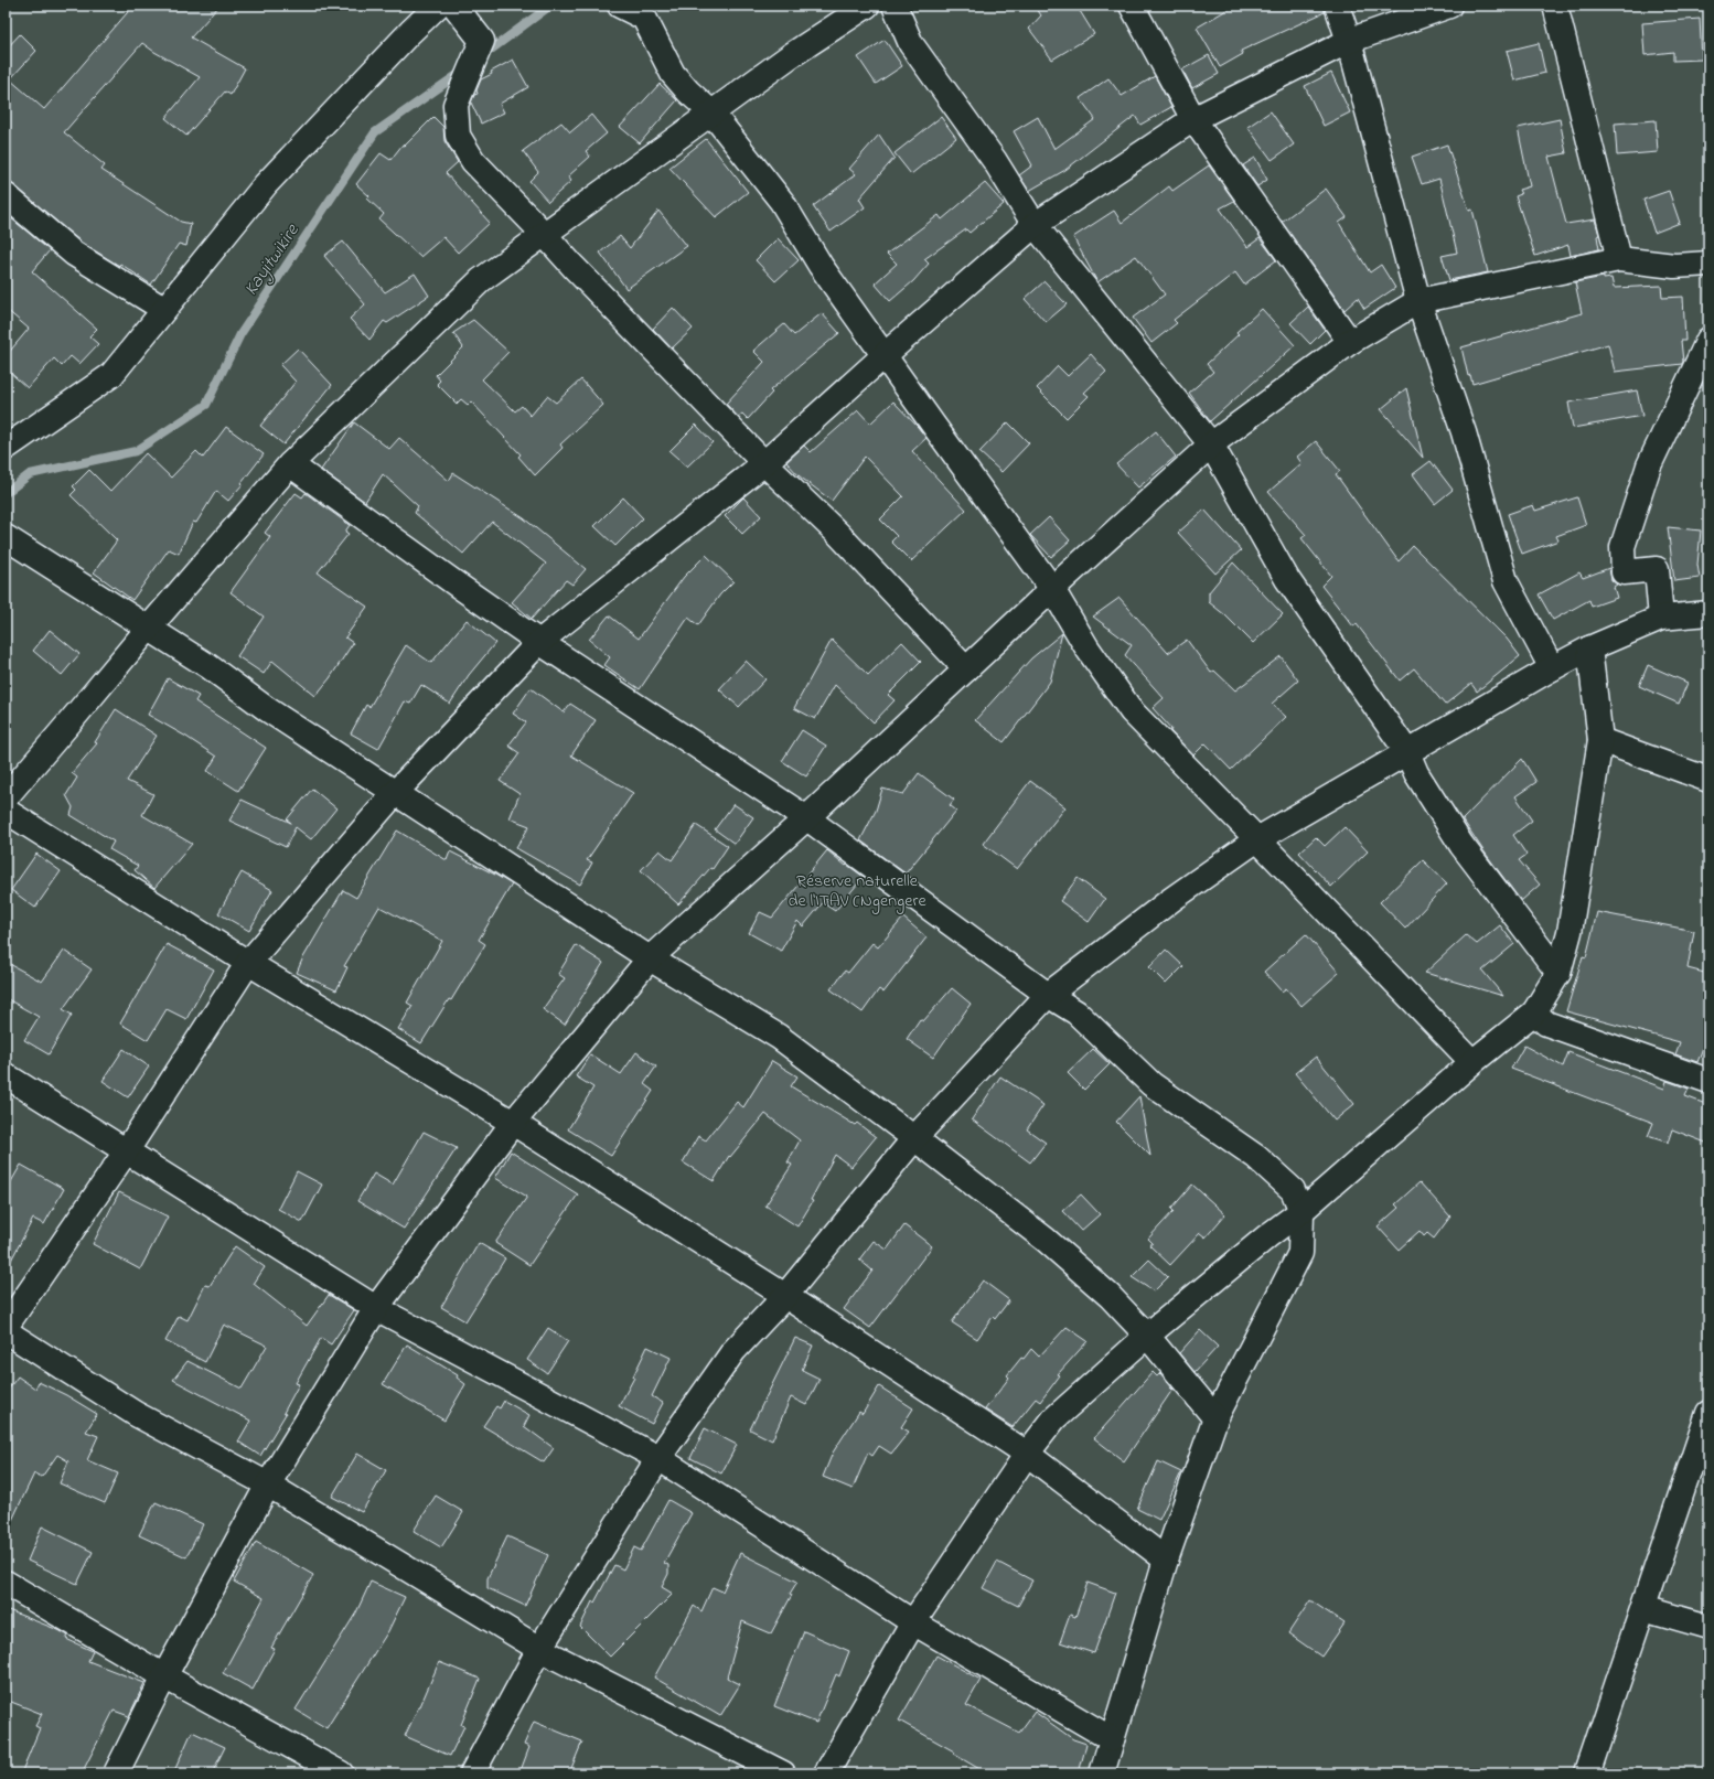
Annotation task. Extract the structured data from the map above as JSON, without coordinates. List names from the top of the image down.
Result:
{
  "water": ["Kayitwikire"],
  "parks": ["Réserve naturelle de l'ITAV (Ngengere"]
}
